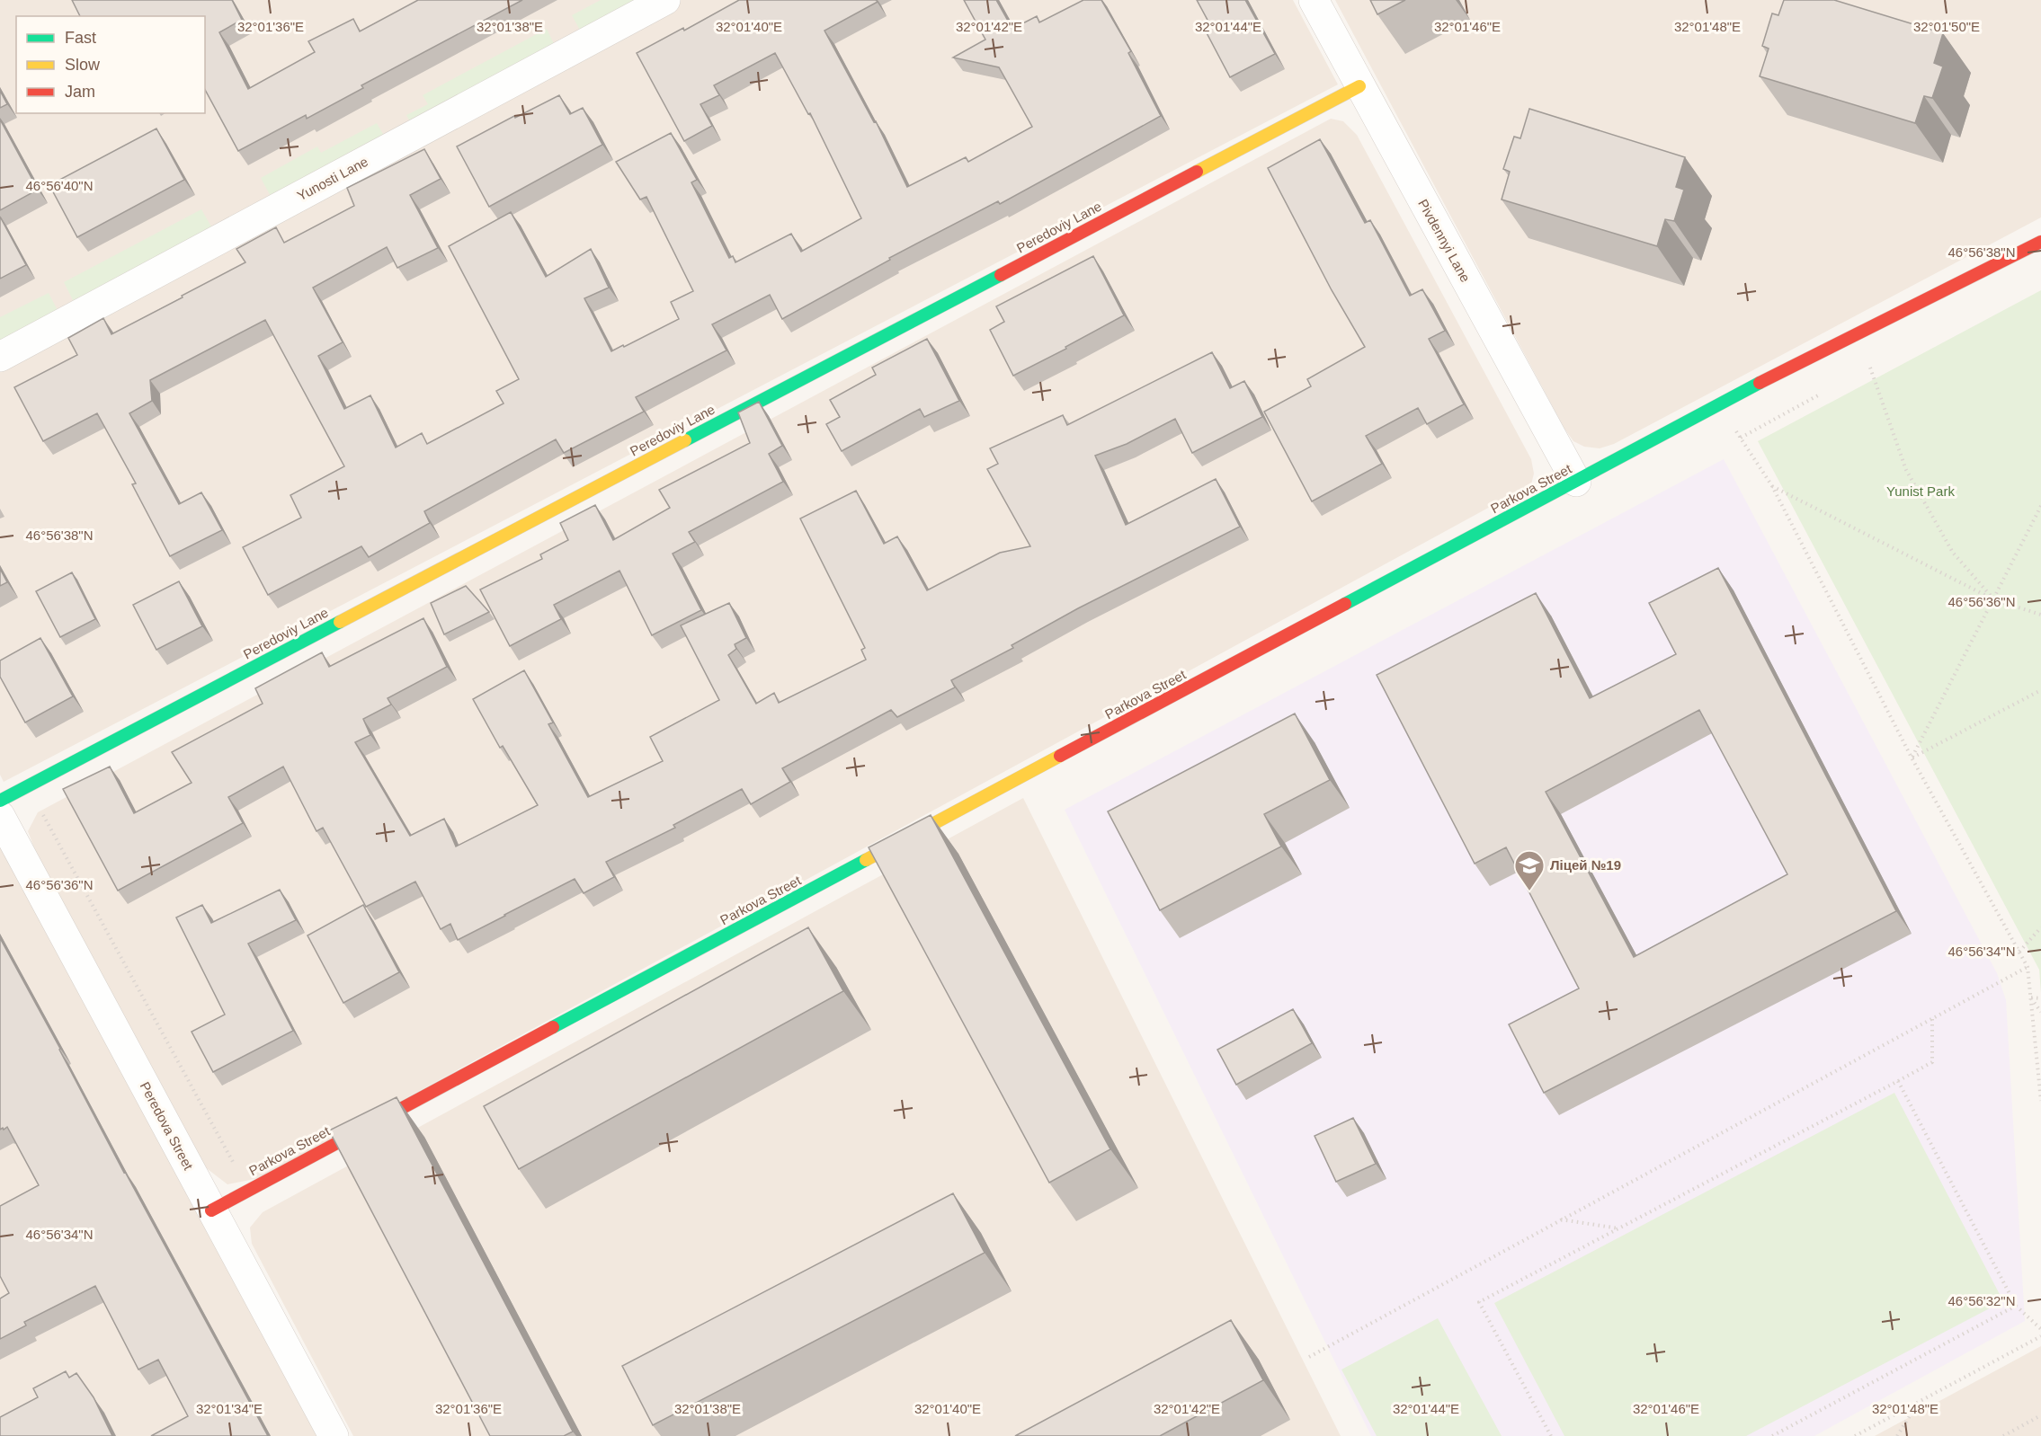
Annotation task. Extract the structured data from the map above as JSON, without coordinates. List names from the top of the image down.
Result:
{
  "streets": {
    "street": [
      "Yunosti Lane",
      "Peredoviy Lane",
      "Pivdennyi Lane",
      "Parkova Street",
      "Peredova Street"
    ]
  },
  "crossings": [
    ["Peredoviy Lane", "Pivdennyi Lane"],
    ["Pivdennyi Lane", "Parkova Street"],
    ["Parkova Street", "Peredova Street"]
  ],
  "parks": ["Yunist Park"],
  "places": {
    "school or university": ["Ліцей №19"]
  },
  "legend": ["Fast", "Slow", "Jam"],
  "coordinates": [
    "32°01'36\"E",
    "32°01'38\"E",
    "32°01'40\"E",
    "32°01'42\"E",
    "32°01'44\"E",
    "32°01'46\"E",
    "32°01'48\"E",
    "32°01'50\"E",
    "46°56'40\"N",
    "46°56'38\"N",
    "46°56'36\"N",
    "46°56'34\"N",
    "46°56'32\"N",
    "32°01'34\"E"
  ]
}
